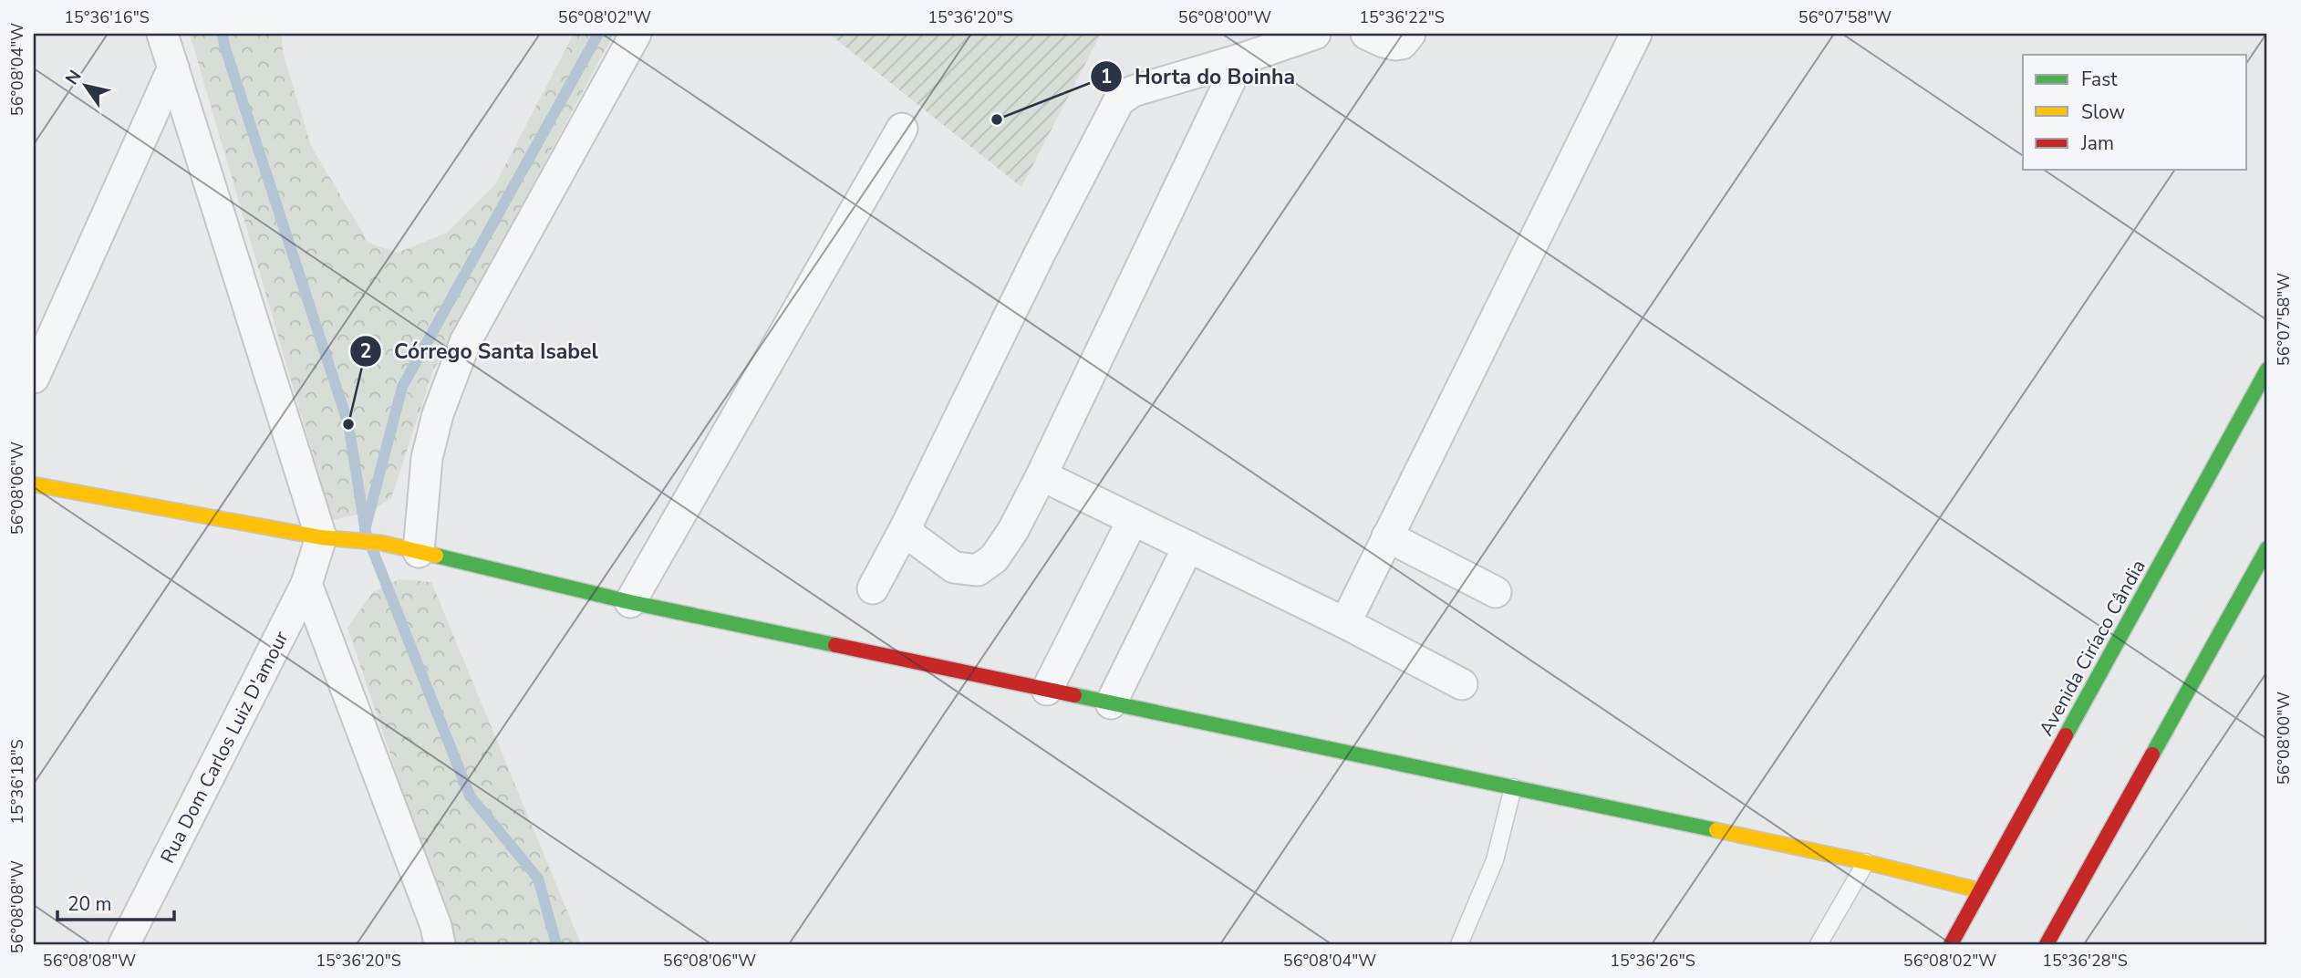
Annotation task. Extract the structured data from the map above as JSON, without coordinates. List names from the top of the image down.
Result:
{
  "streets": {
    "main road": ["Avenida Ciríaco Cândia"],
    "street": ["Rua Dom Carlos Luiz D'amour"]
  },
  "places": ["Horta do Boinha", "Córrego Santa Isabel"],
  "legend": ["Fast", "Slow", "Jam"],
  "scale_bar": "20 m",
  "north": "top left",
  "coordinates": [
    "15°36'16\"S",
    "56°08'02\"W",
    "15°36'20\"S",
    "56°08'00\"W",
    "15°36'22\"S",
    "56°07'58\"W",
    "56°08'04\"W",
    "56°08'06\"W",
    "15°36'18\"S",
    "56°08'08\"W",
    "15°36'26\"S",
    "15°36'28\"S"
  ]
}
